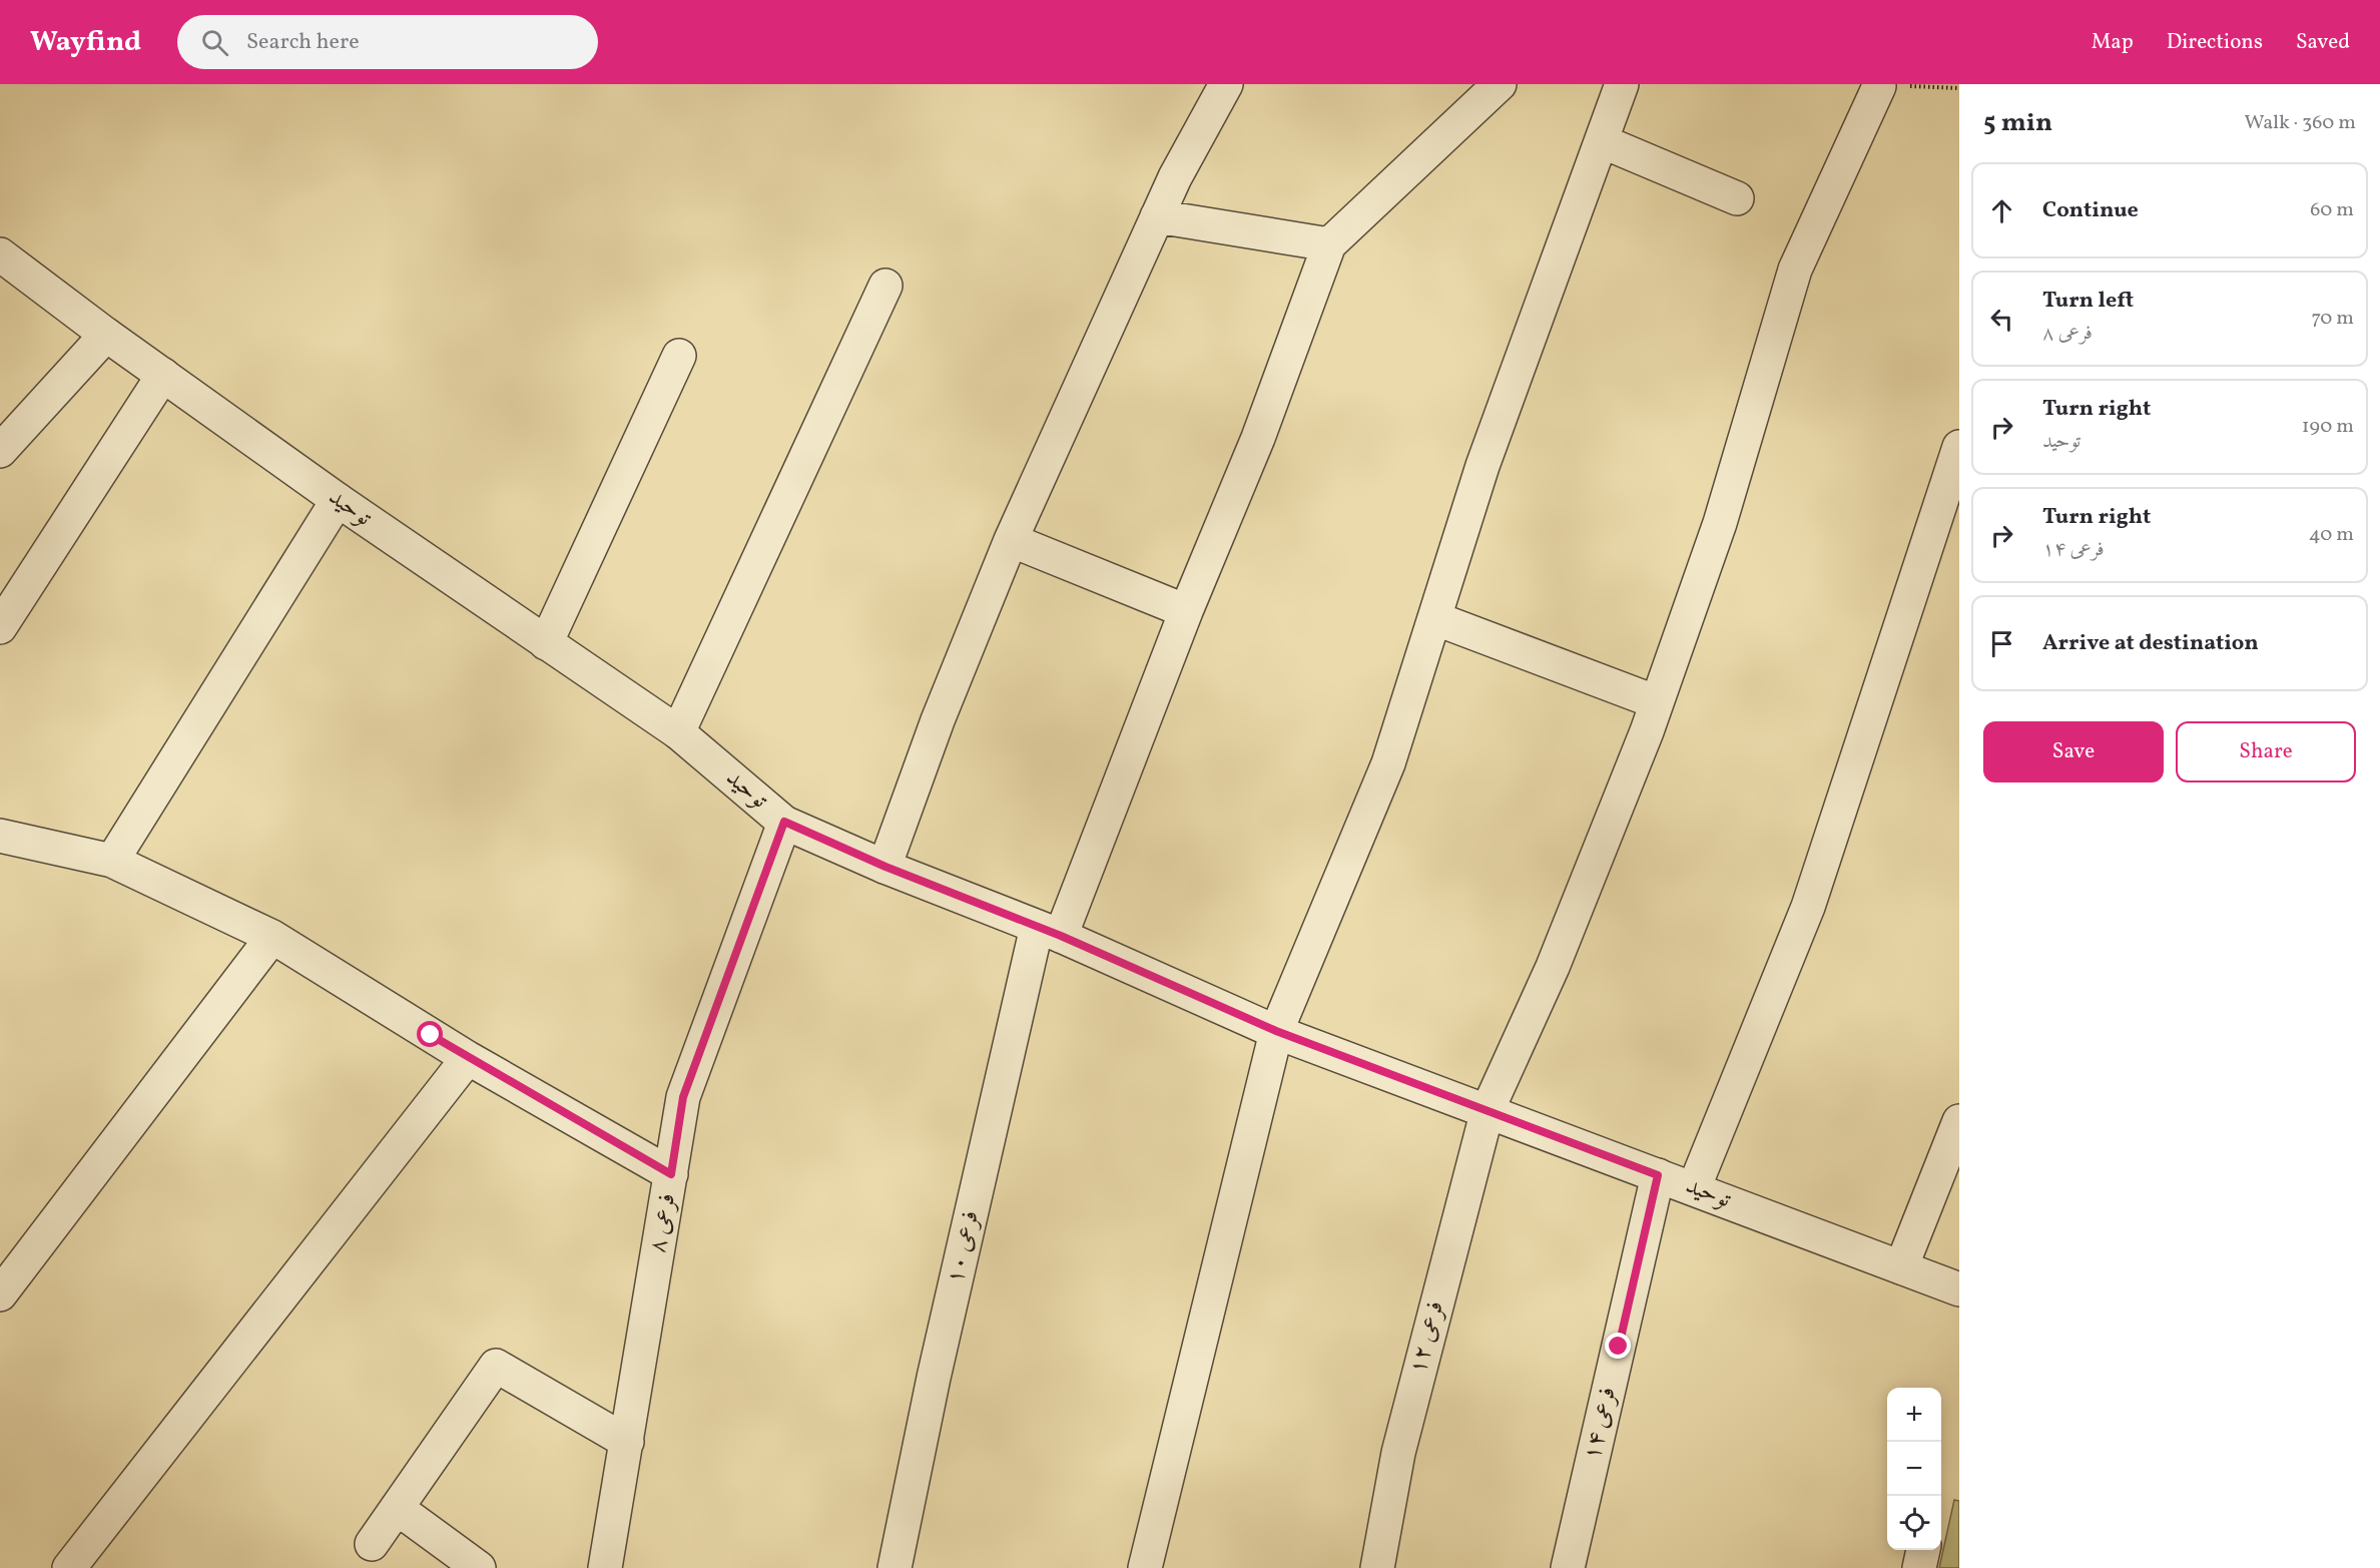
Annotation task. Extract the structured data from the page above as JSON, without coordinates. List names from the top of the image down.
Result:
{
  "streets": {
    "street": [
      "توحید",
      "فرعی ۸",
      "فرعی ۱۰",
      "فرعی ۱۲",
      "فرعی ۱۴"
    ]
  },
  "crossings": [
    ["توحید", "فرعی ۸"],
    ["توحید", "فرعی ۱۰"],
    ["توحید", "فرعی ۱۲"],
    ["توحید", "فرعی ۱۴"]
  ],
  "page": {
    "header": "Wayfind",
    "search": "Search here",
    "nav": ["Map", "Directions", "Saved"],
    "heading": ["5 min", "Walk · 360 m"],
    "list": [
      ["Continue", "60 m"],
      ["Turn left", "فرعی ۸", "70 m"],
      ["Turn right", "توحید", "190 m"],
      ["Turn right", "فرعی ۱۴", "40 m"],
      "Arrive at destination"
    ],
    "buttons": ["Save", "Share"],
    "map_buttons": ["+", "−"]
  }
}
